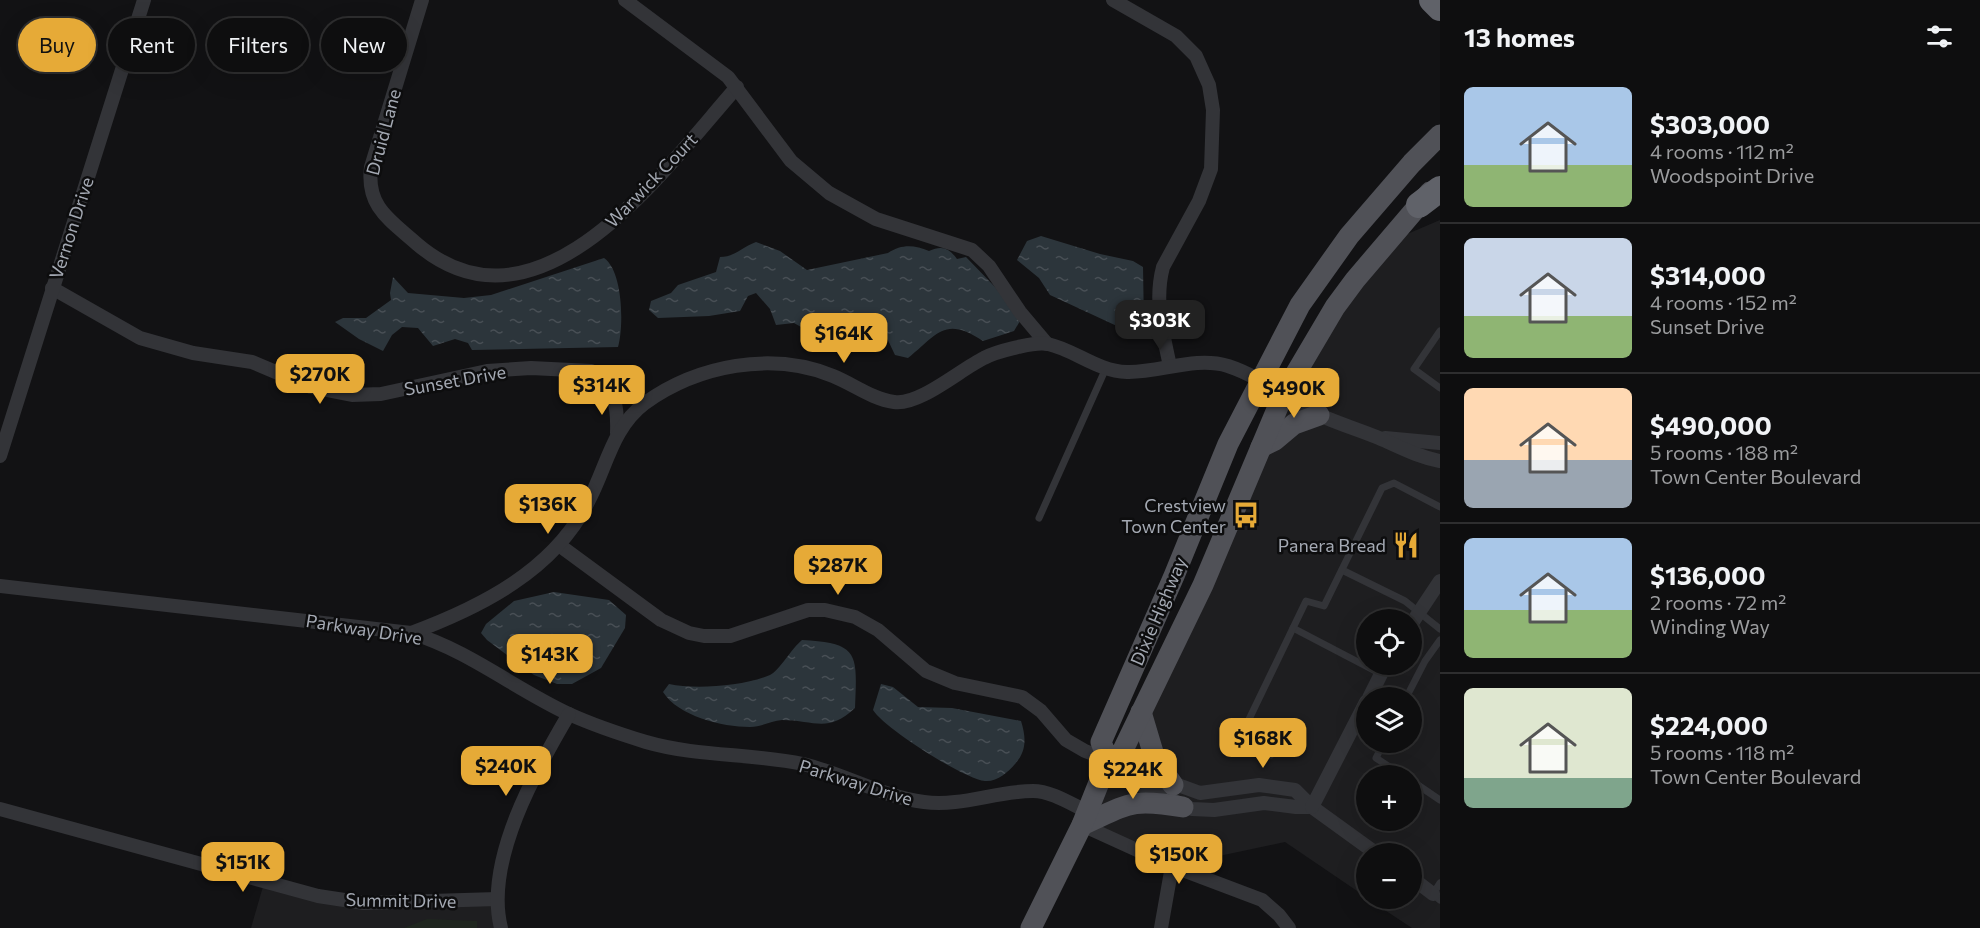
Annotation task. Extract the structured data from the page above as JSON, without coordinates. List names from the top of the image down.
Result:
{
  "streets": {
    "main road": ["Dixie Highway"],
    "street": [
      "Druid Lane",
      "Warwick Court",
      "Vernon Drive",
      "Sunset Drive",
      "Parkway Drive",
      "Summit Drive"
    ]
  },
  "crossings": [
    ["Druid Lane", "Warwick Court"],
    ["Vernon Drive", "Sunset Drive"],
    ["Dixie Highway", "Parkway Drive"]
  ],
  "places": {
    "bus stop": ["Crestview Town Center"],
    "restaurant": ["Panera Bread"]
  },
  "page": {
    "heading": "13 homes",
    "chip": [
      "Buy",
      "Rent",
      "Filters",
      "New"
    ],
    "list": [
      {
        "name": "$303,000",
        "note": "4 rooms · 112 m² · Woodspoint Drive"
      },
      {
        "name": "$314,000",
        "note": "4 rooms · 152 m² · Sunset Drive"
      },
      {
        "name": "$490,000",
        "note": "5 rooms · 188 m² · Town Center Boulevard"
      },
      {
        "name": "$136,000",
        "note": "2 rooms · 72 m² · Winding Way"
      },
      {
        "name": "$224,000",
        "note": "5 rooms · 118 m² · Town Center Boulevard"
      }
    ],
    "price": [
      "$303K",
      "$164K",
      "$270K",
      "$314K",
      "$490K",
      "$136K",
      "$287K",
      "$143K",
      "$168K",
      "$240K",
      "$224K",
      "$150K",
      "$151K"
    ],
    "map_buttons": ["+", "−"]
  }
}
